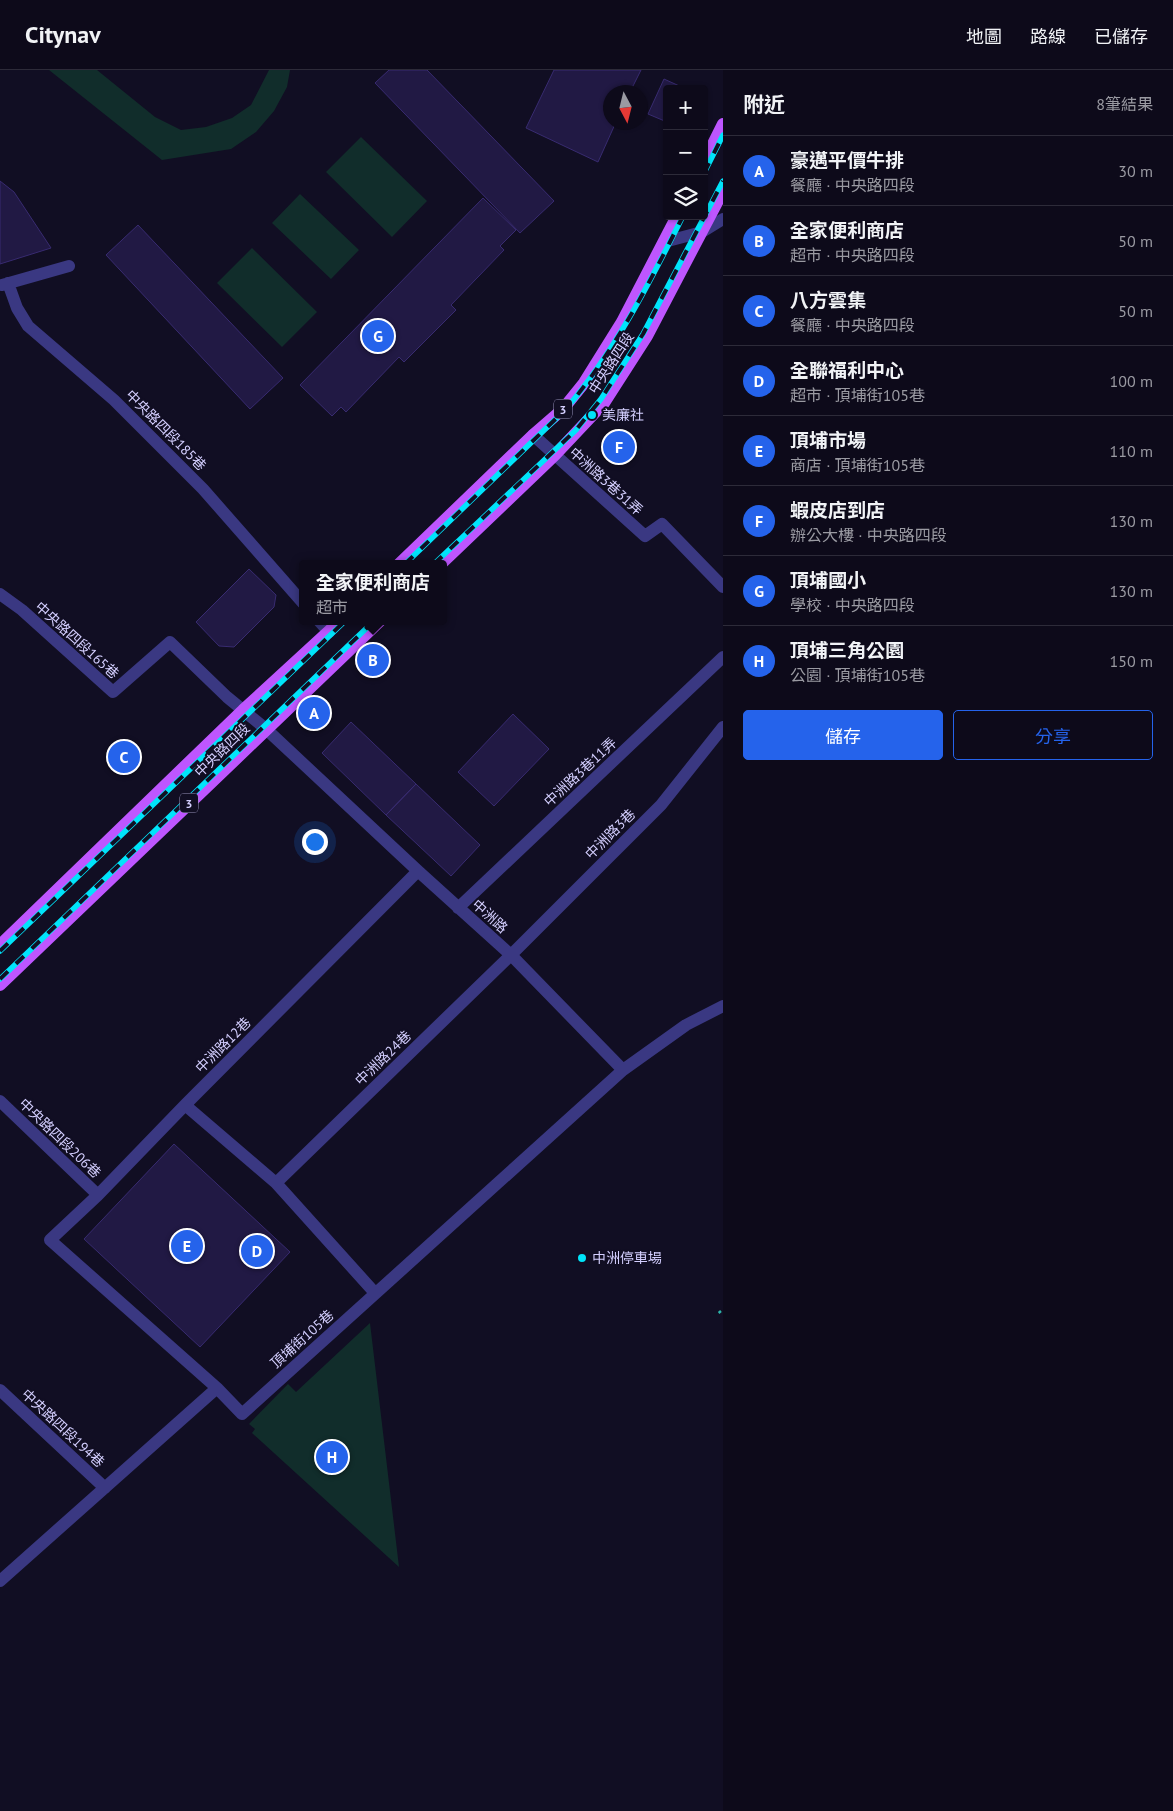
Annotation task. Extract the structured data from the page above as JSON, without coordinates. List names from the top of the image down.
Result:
{
  "streets": {
    "main road": ["中央路四段", "3"],
    "street": [
      "中央路四段185巷",
      "中洲路3巷31弄",
      "中央路四段165巷",
      "中洲路3巷11弄",
      "中洲路3巷",
      "中洲路",
      "中洲路12巷",
      "中洲路24巷",
      "中央路四段206巷",
      "頂埔街105巷",
      "中央路四段194巷"
    ]
  },
  "crossings": [
    ["中央路四段", "中洲路3巷31弄"],
    ["中央路四段", "中央路四段165巷"],
    ["中央路四段", "中洲路"],
    ["中央路四段165巷", "中洲路"],
    ["中洲路3巷11弄", "中洲路"],
    ["中洲路3巷", "中洲路"],
    ["中洲路3巷", "中洲路24巷"],
    ["中洲路", "中洲路12巷"],
    ["中洲路", "中洲路24巷"],
    ["中洲路", "頂埔街105巷"],
    ["中洲路12巷", "中央路四段206巷"],
    ["中洲路12巷", "頂埔街105巷"]
  ],
  "places": ["美廉社", "中洲停車場"],
  "north": "bottom",
  "page": {
    "header": "Citynav",
    "nav": ["地圖", "路線", "已儲存"],
    "heading": ["附近", "8筆結果"],
    "map_buttons": ["+", "−"],
    "list": [
      {
        "mark": "A",
        "name": "豪邁平價牛排",
        "note": "餐廳 · 中央路四段",
        "value": "30 m"
      },
      {
        "mark": "B",
        "name": "全家便利商店",
        "note": "超市 · 中央路四段",
        "value": "50 m"
      },
      {
        "mark": "C",
        "name": "八方雲集",
        "note": "餐廳 · 中央路四段",
        "value": "50 m"
      },
      {
        "mark": "D",
        "name": "全聯福利中心",
        "note": "超市 · 頂埔街105巷",
        "value": "100 m"
      },
      {
        "mark": "E",
        "name": "頂埔市場",
        "note": "商店 · 頂埔街105巷",
        "value": "110 m"
      },
      {
        "mark": "F",
        "name": "蝦皮店到店",
        "note": "辦公大樓 · 中央路四段",
        "value": "130 m"
      },
      {
        "mark": "G",
        "name": "頂埔國小",
        "note": "學校 · 中央路四段",
        "value": "130 m"
      },
      {
        "mark": "H",
        "name": "頂埔三角公園",
        "note": "公園 · 頂埔街105巷",
        "value": "150 m"
      }
    ],
    "pins": [
      "G",
      "F",
      "B",
      "A",
      "C",
      "E",
      "D",
      "H"
    ],
    "popup": ["全家便利商店", "超市"],
    "buttons": ["儲存", "分享"]
  }
}
